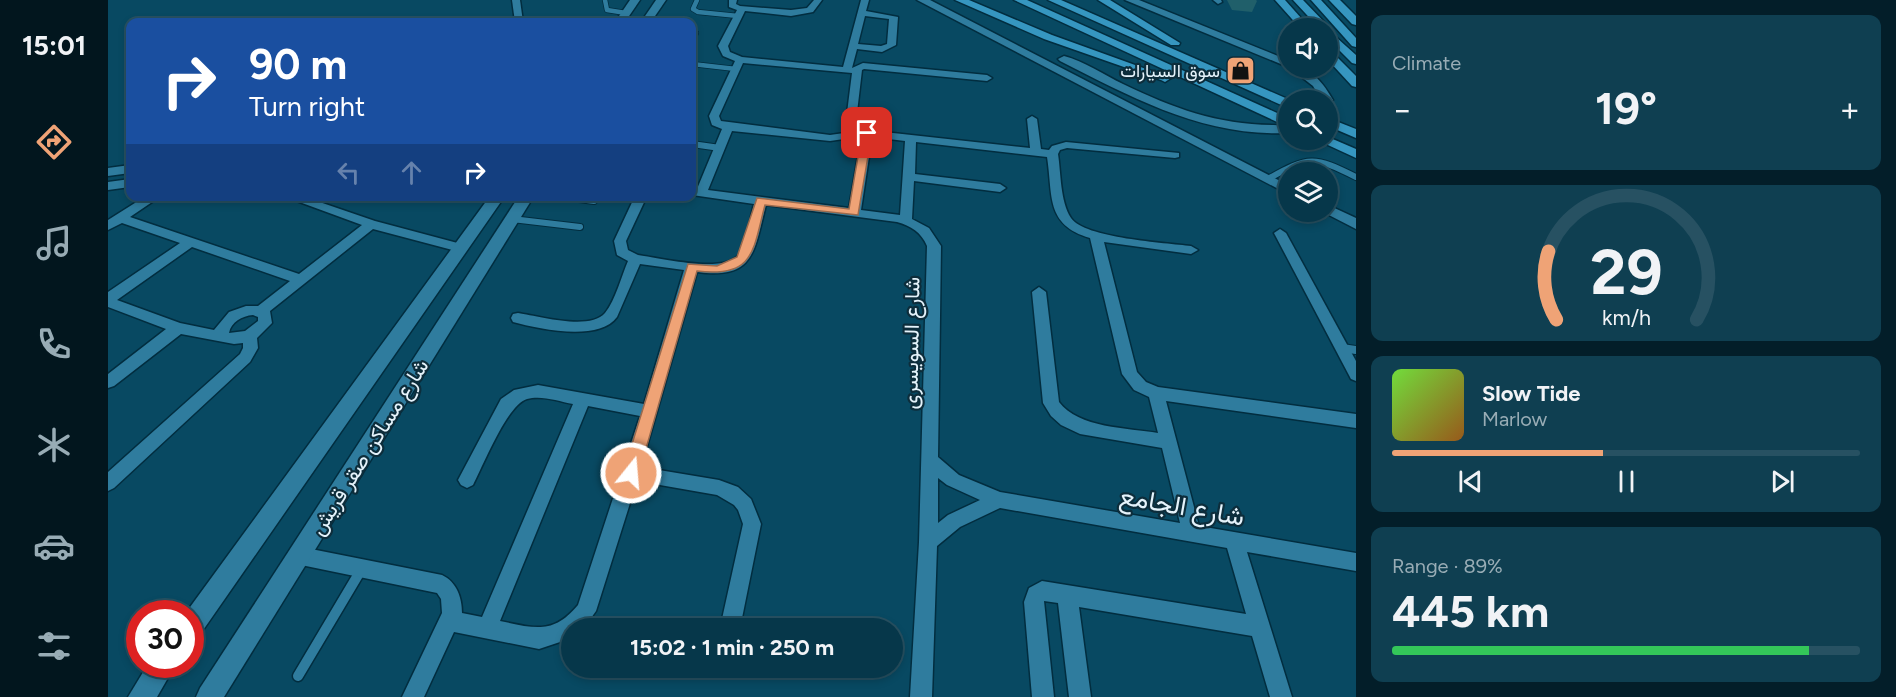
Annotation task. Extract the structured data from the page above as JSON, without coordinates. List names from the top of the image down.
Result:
{
  "streets": {
    "street": ["شارع السويسرى", "شارع مساكن صقر قريش", "شارع الجامع"]
  },
  "crossings": [
    ["شارع السويسرى", "شارع الجامع"]
  ],
  "places": {
    "shop": ["سوق السيارات"]
  },
  "page": {
    "tabs": "15:01",
    "tile": [
      "Climate",
      ["Range · 89%", "445 km"]
    ],
    "turn": ["90 m", "Turn right"],
    "heat": ["−", "19°", "+"],
    "song": ["Slow Tide", "Marlow"],
    "limit": "30",
    "trip": "15:02 · 1 min · 250 m",
    "gauge": ["29", "km/h"]
  }
}
